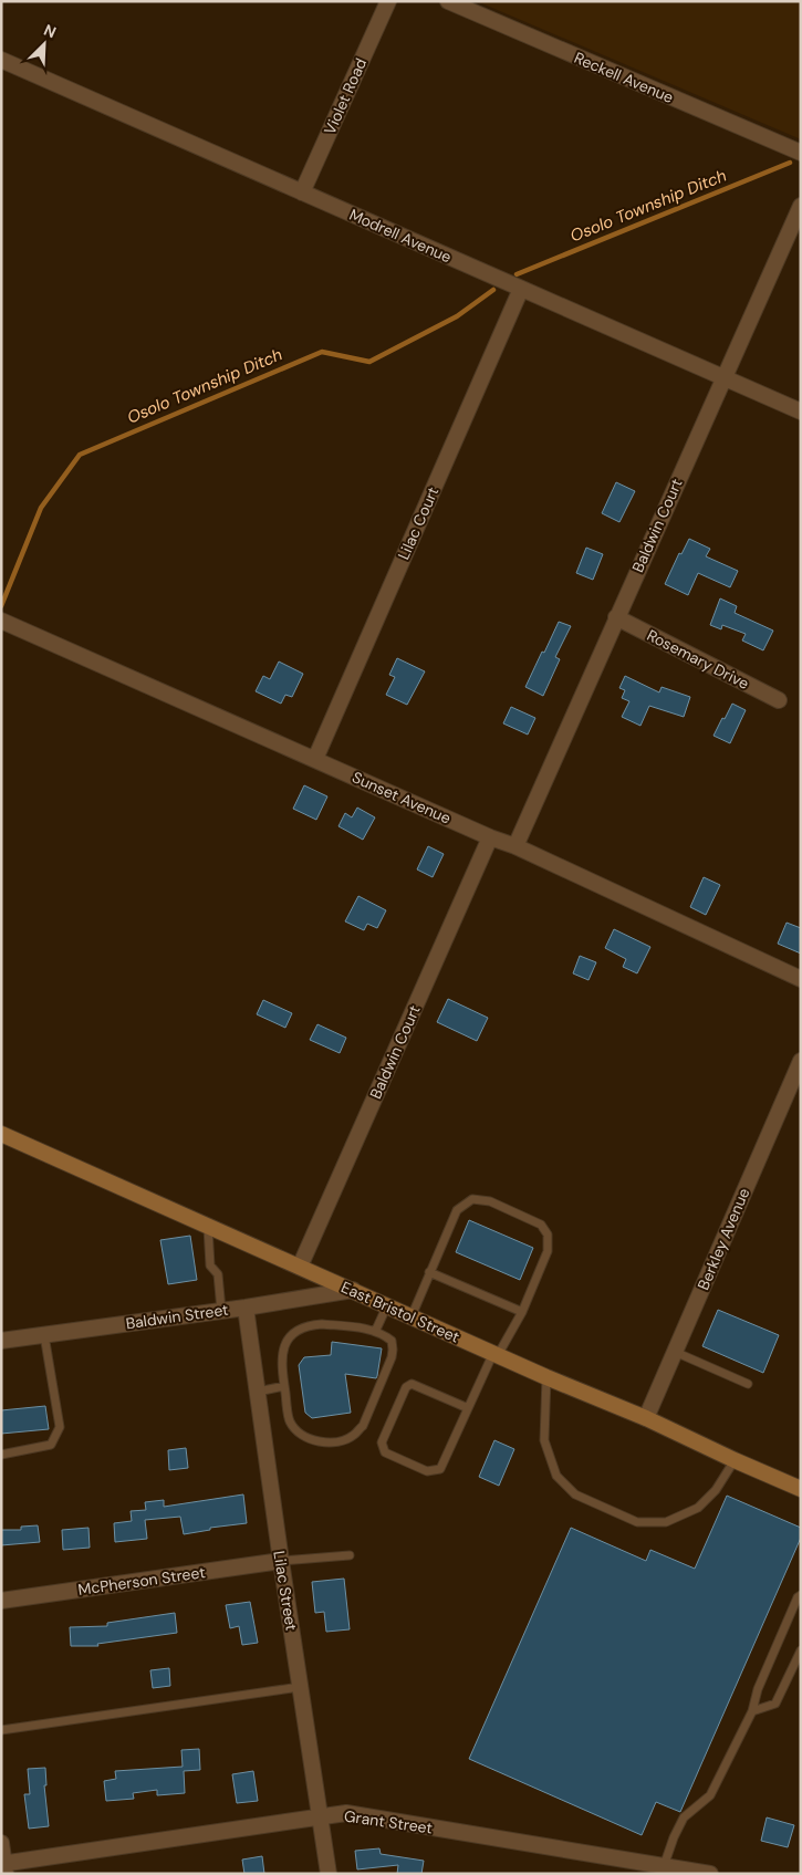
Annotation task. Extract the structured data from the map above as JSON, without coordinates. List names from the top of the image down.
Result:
{
  "streets": {
    "main road": ["East Bristol Street"],
    "street": [
      "Reckell Avenue",
      "Violet Road",
      "Modrell Avenue",
      "Lilac Court",
      "Baldwin Court",
      "Rosemary Drive",
      "Sunset Avenue",
      "Berkley Avenue",
      "Baldwin Street",
      "McPherson Street",
      "Lilac Street",
      "Grant Street"
    ]
  },
  "crossings": [
    ["Violet Road", "Modrell Avenue"],
    ["Modrell Avenue", "Lilac Court"],
    ["Modrell Avenue", "Baldwin Court"],
    ["Lilac Court", "Sunset Avenue"],
    ["Baldwin Court", "Rosemary Drive"],
    ["Baldwin Court", "Sunset Avenue"],
    ["Baldwin Court", "East Bristol Street"],
    ["Berkley Avenue", "East Bristol Street"],
    ["East Bristol Street", "Baldwin Street"],
    ["Baldwin Street", "Lilac Street"],
    ["McPherson Street", "Lilac Street"],
    ["Lilac Street", "Grant Street"]
  ],
  "water": ["Osolo Township Ditch"],
  "north": "top right"
}
